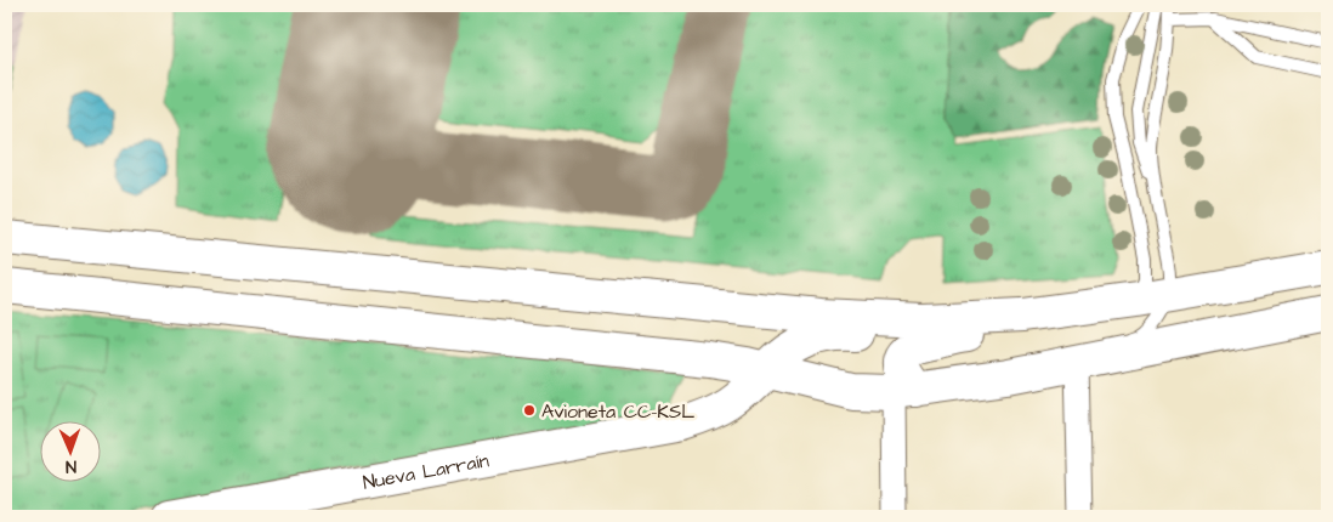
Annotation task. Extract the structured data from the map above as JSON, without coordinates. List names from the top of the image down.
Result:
{
  "streets": {
    "main road": ["Nueva Larraín"]
  },
  "places": ["Avioneta CC-KSL"],
  "north": "bottom"
}
